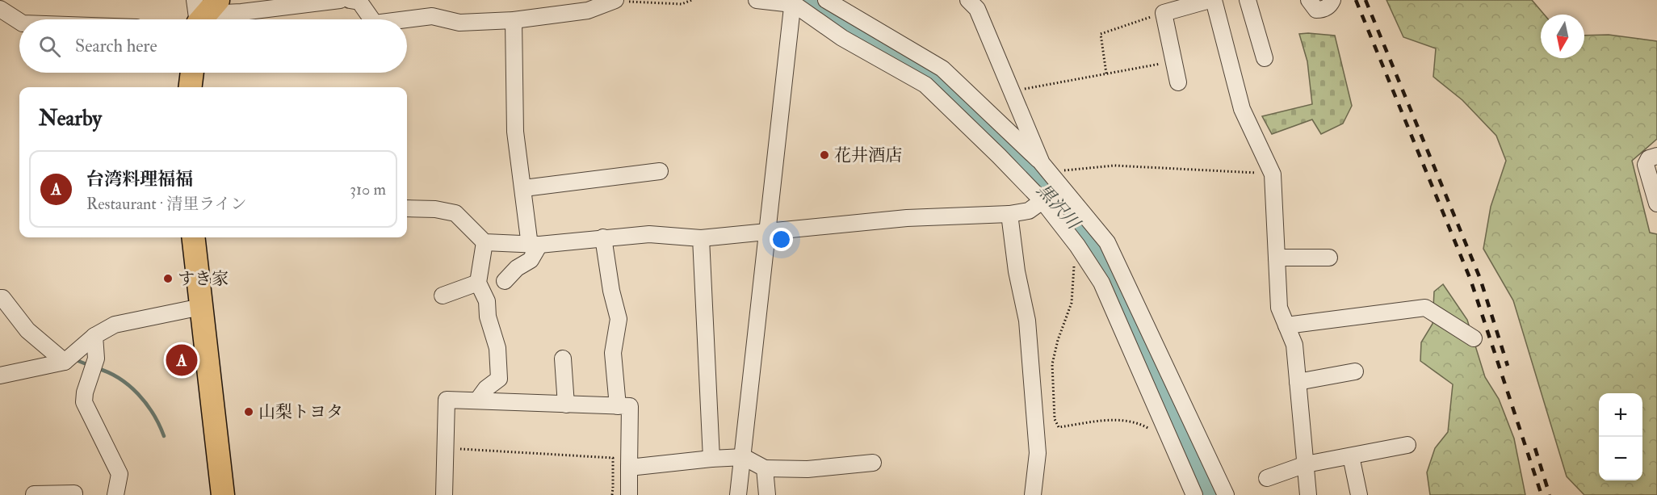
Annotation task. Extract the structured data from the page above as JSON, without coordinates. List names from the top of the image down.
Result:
{
  "water": ["黒沢川"],
  "places": ["花井酒店", "すき家", "山梨トヨタ"],
  "north": "bottom",
  "page": {
    "search": "Search here",
    "heading": "Nearby",
    "list": [
      {
        "mark": "A",
        "name": "台湾料理福福",
        "note": "Restaurant · 清里ライン",
        "value": "310 m"
      }
    ],
    "pins": "A",
    "map_buttons": ["+", "−"]
  }
}
